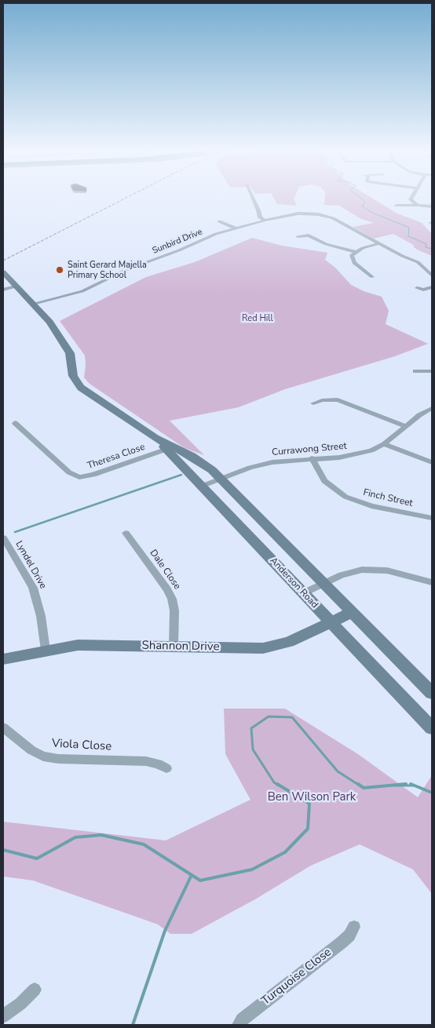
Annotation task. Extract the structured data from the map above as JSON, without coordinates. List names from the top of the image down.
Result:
{
  "streets": {
    "street": [
      "Sunbird Drive",
      "Currawong Street",
      "Theresa Close",
      "Finch Street",
      "Lyndel Drive",
      "Dale Close",
      "Anderson Road",
      "Shannon Drive",
      "Viola Close",
      "Turquoise Close"
    ]
  },
  "crossings": [
    ["Sunbird Drive", "Anderson Road"],
    ["Currawong Street", "Finch Street"],
    ["Currawong Street", "Anderson Road"],
    ["Theresa Close", "Anderson Road"],
    ["Lyndel Drive", "Shannon Drive"],
    ["Dale Close", "Shannon Drive"],
    ["Anderson Road", "Shannon Drive"]
  ],
  "parks": ["Red Hill", "Ben Wilson Park"],
  "places": ["Saint Gerard Majella Primary School"]
}
